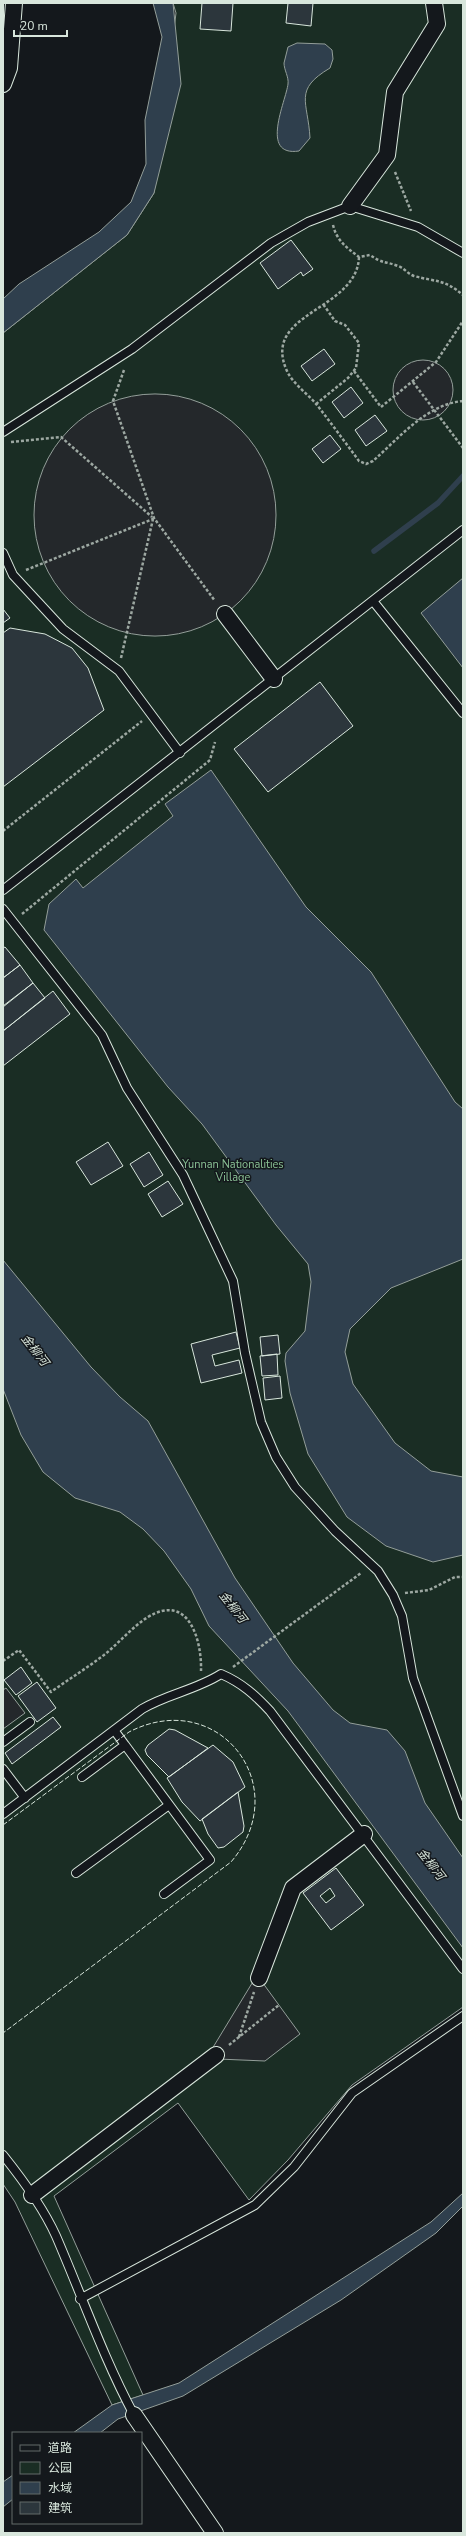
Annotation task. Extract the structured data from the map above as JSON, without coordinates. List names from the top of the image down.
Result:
{
  "water": ["金柳河"],
  "parks": ["Yunnan Nationalities Village"],
  "legend": [
    "道路",
    "公园",
    "水域",
    "建筑"
  ],
  "scale_bar": "20 m"
}
